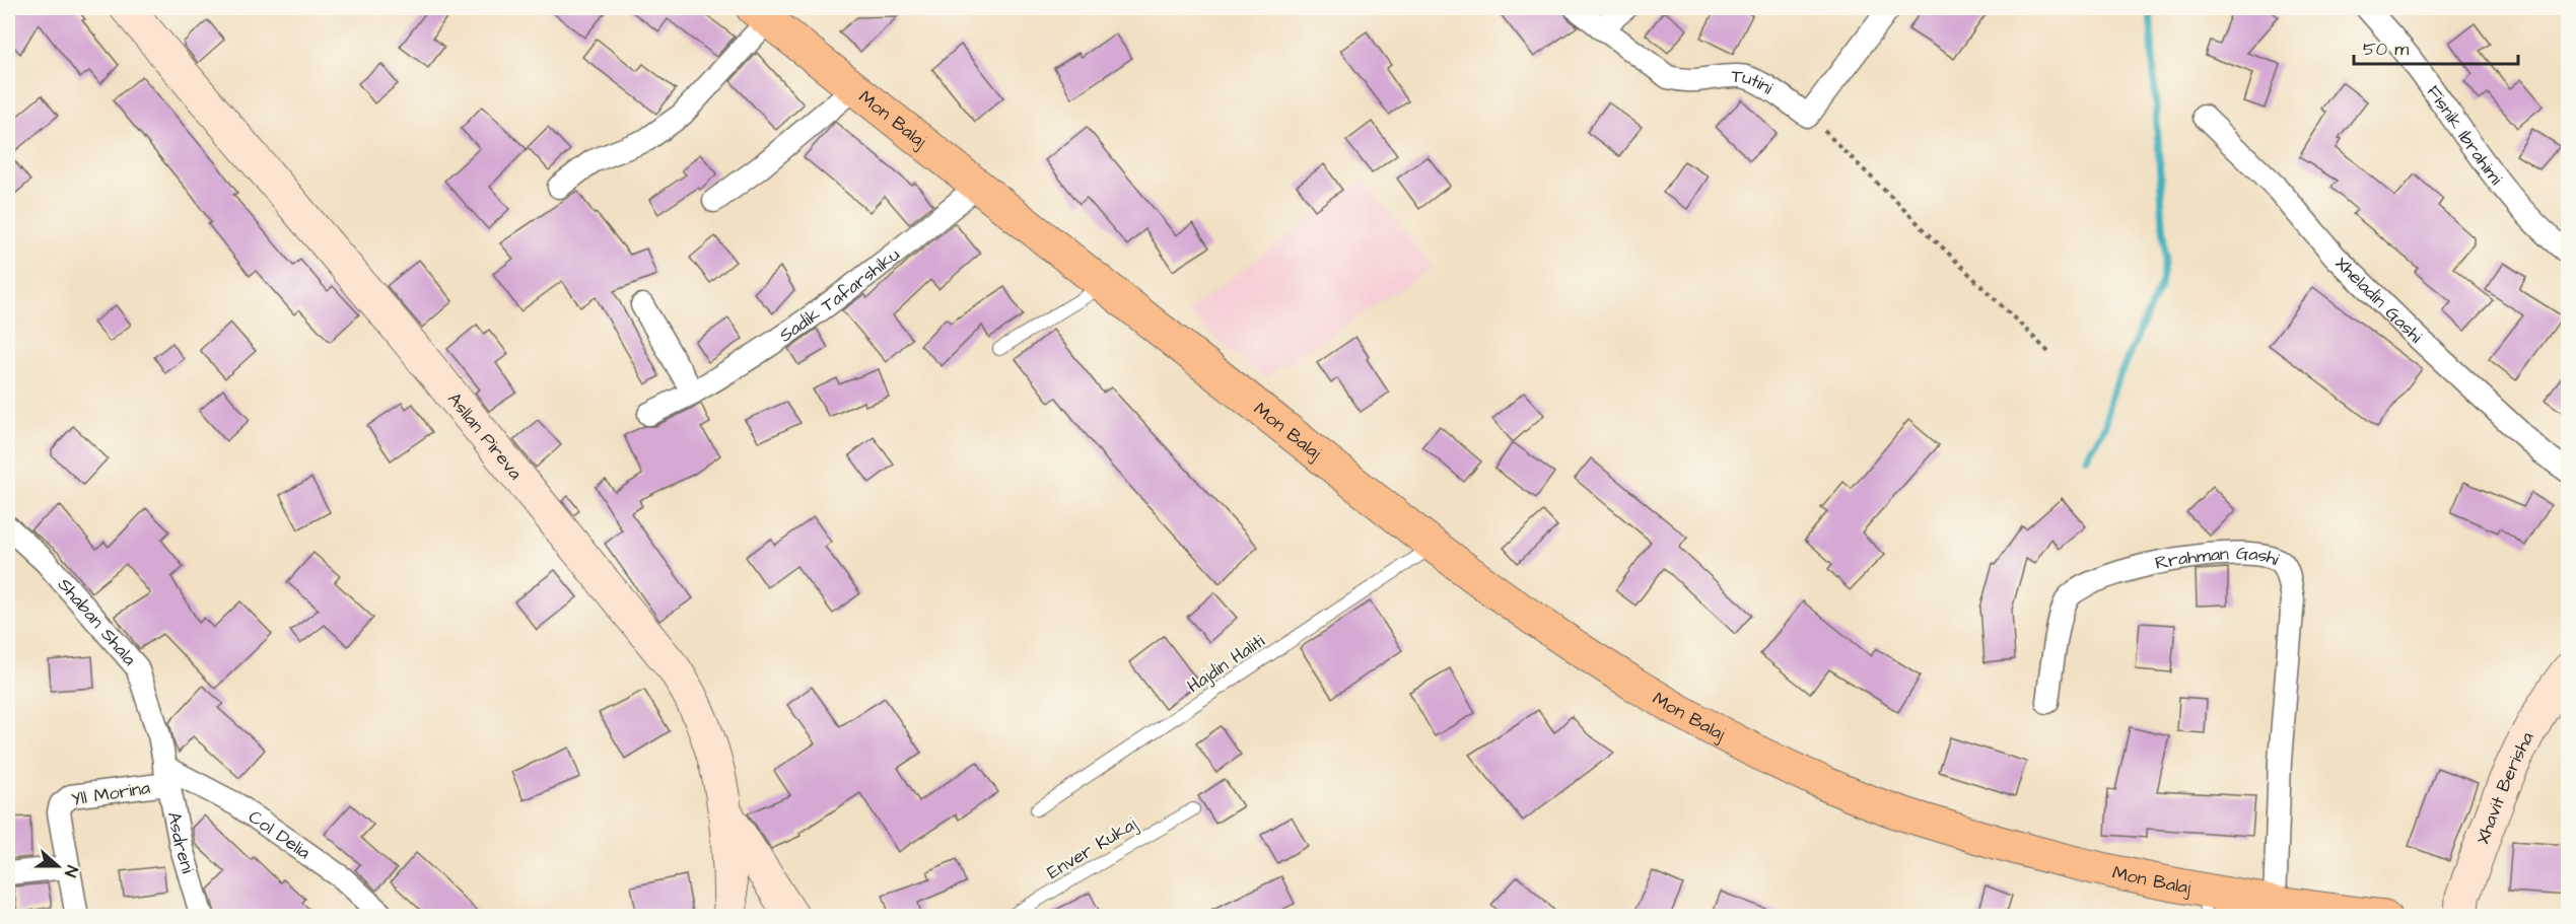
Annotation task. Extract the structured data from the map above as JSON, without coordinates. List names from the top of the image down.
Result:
{
  "streets": {
    "main road": ["Mon Balaj"],
    "street": [
      "Tutini",
      "Fisnik Ibrahimi",
      "Sadik Tafarshiku",
      "Xheladin Gashi",
      "Asllan Pireva",
      "Rrahman Gashi",
      "Shaban Shala",
      "Xhavit Berisha",
      "Yll Morina",
      "Col Delia",
      "Asdreni"
    ],
    "lane": ["Hajdin Haliti", "Enver Kukaj"]
  },
  "crossings": [
    ["Mon Balaj", "Sadik Tafarshiku"],
    ["Mon Balaj", "Rrahman Gashi"],
    ["Mon Balaj", "Hajdin Haliti"],
    ["Shaban Shala", "Yll Morina"],
    ["Shaban Shala", "Col Delia"],
    ["Shaban Shala", "Asdreni"],
    ["Yll Morina", "Col Delia"],
    ["Yll Morina", "Asdreni"],
    ["Col Delia", "Asdreni"]
  ],
  "scale_bar": "50 m",
  "north": "right"
}
